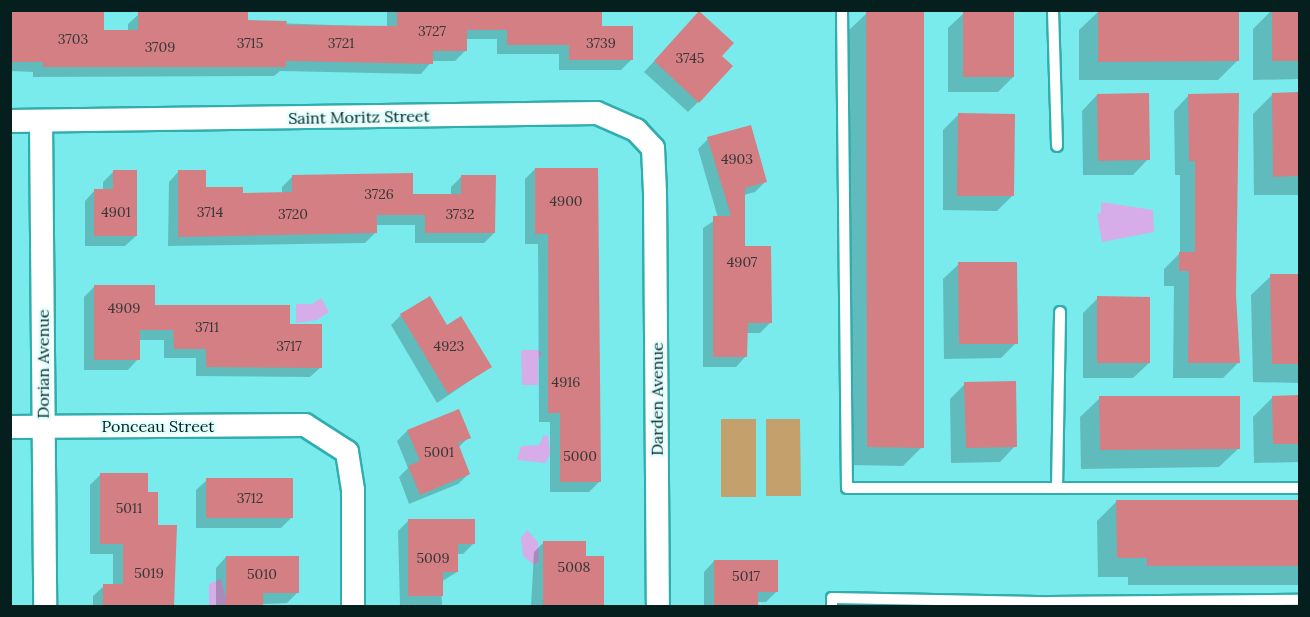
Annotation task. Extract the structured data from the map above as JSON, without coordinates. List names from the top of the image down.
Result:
{
  "streets": {
    "street": [
      "Saint Moritz Street",
      "Dorian Avenue",
      "Darden Avenue",
      "Ponceau Street"
    ]
  },
  "crossings": [
    ["Saint Moritz Street", "Dorian Avenue"],
    ["Saint Moritz Street", "Darden Avenue"],
    ["Dorian Avenue", "Ponceau Street"]
  ],
  "house_numbers": [
    "3727",
    "3703",
    "3715",
    "3721",
    "3739",
    "3709",
    "3745",
    "4903",
    "3726",
    "4900",
    "4901",
    "3714",
    "3720",
    "3732",
    "4907",
    "4909",
    "3711",
    "3717",
    "4923",
    "4916",
    "5001",
    "5000",
    "3712",
    "5011",
    "5009",
    "5008",
    "5019",
    "5010",
    "5017"
  ]
}
